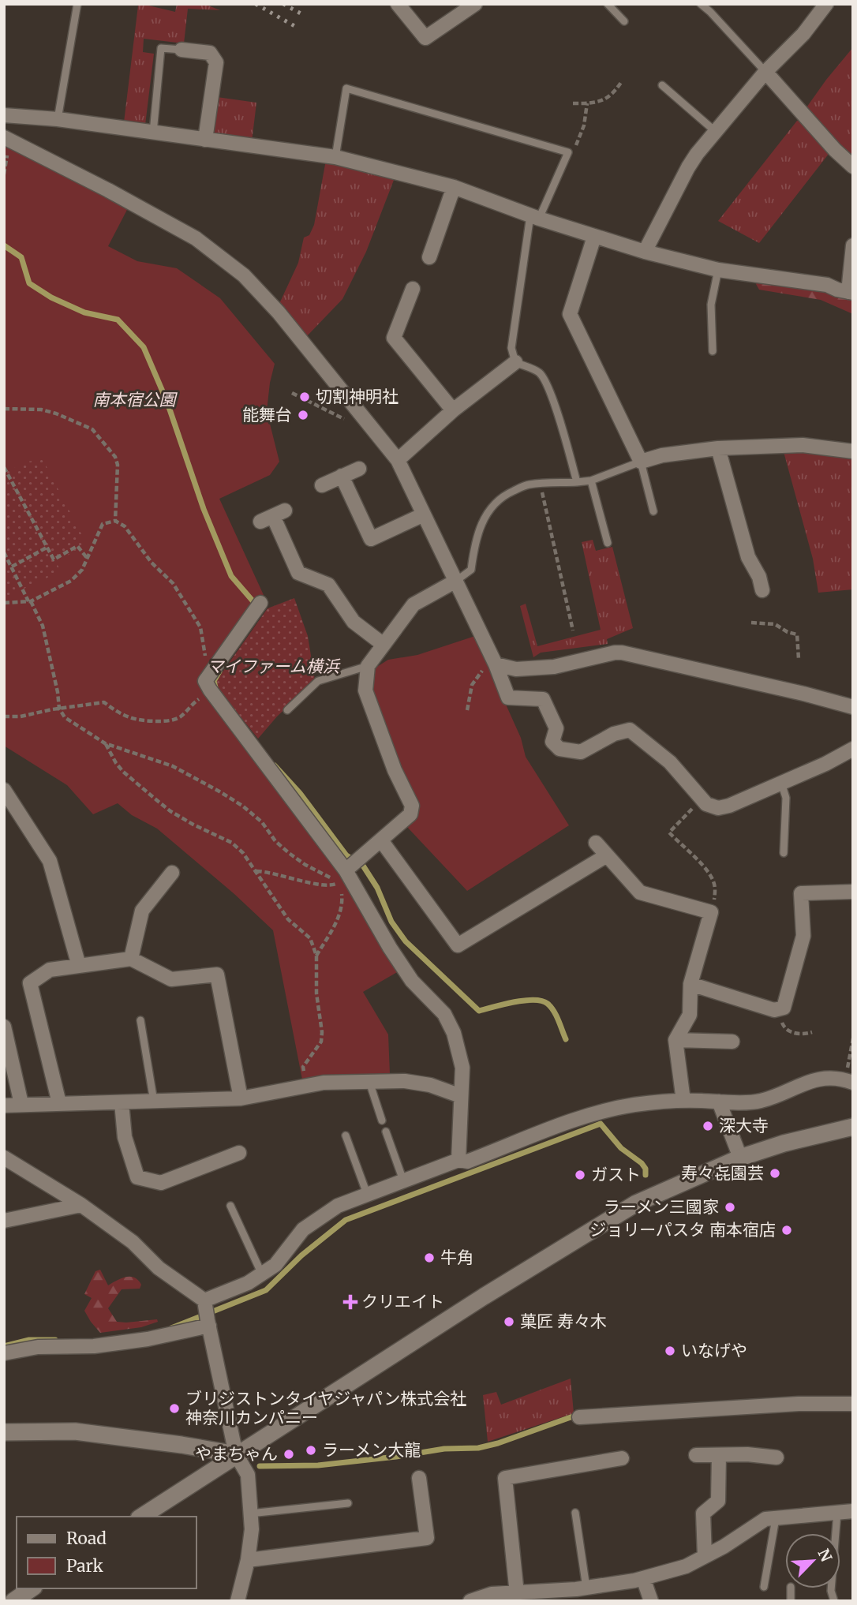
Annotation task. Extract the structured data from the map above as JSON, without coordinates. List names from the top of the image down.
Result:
{
  "parks": ["南本宿公園", "マイファーム横浜"],
  "places": {
    "other": [
      "切割神明社",
      "能舞台",
      "深大寺",
      "寿々㐂園芸",
      "ガスト",
      "ラーメン三國家",
      "ジョリーパスタ 南本宿店",
      "牛角",
      "菓匠 寿々木",
      "いなげや",
      "ブリジストンタイヤジャパン株式会社 神奈川カンパニー",
      "ラーメン大龍",
      "やまちゃん"
    ],
    "health": ["クリエイト"]
  },
  "legend": ["Road", "Park"],
  "north": "top right"
}
